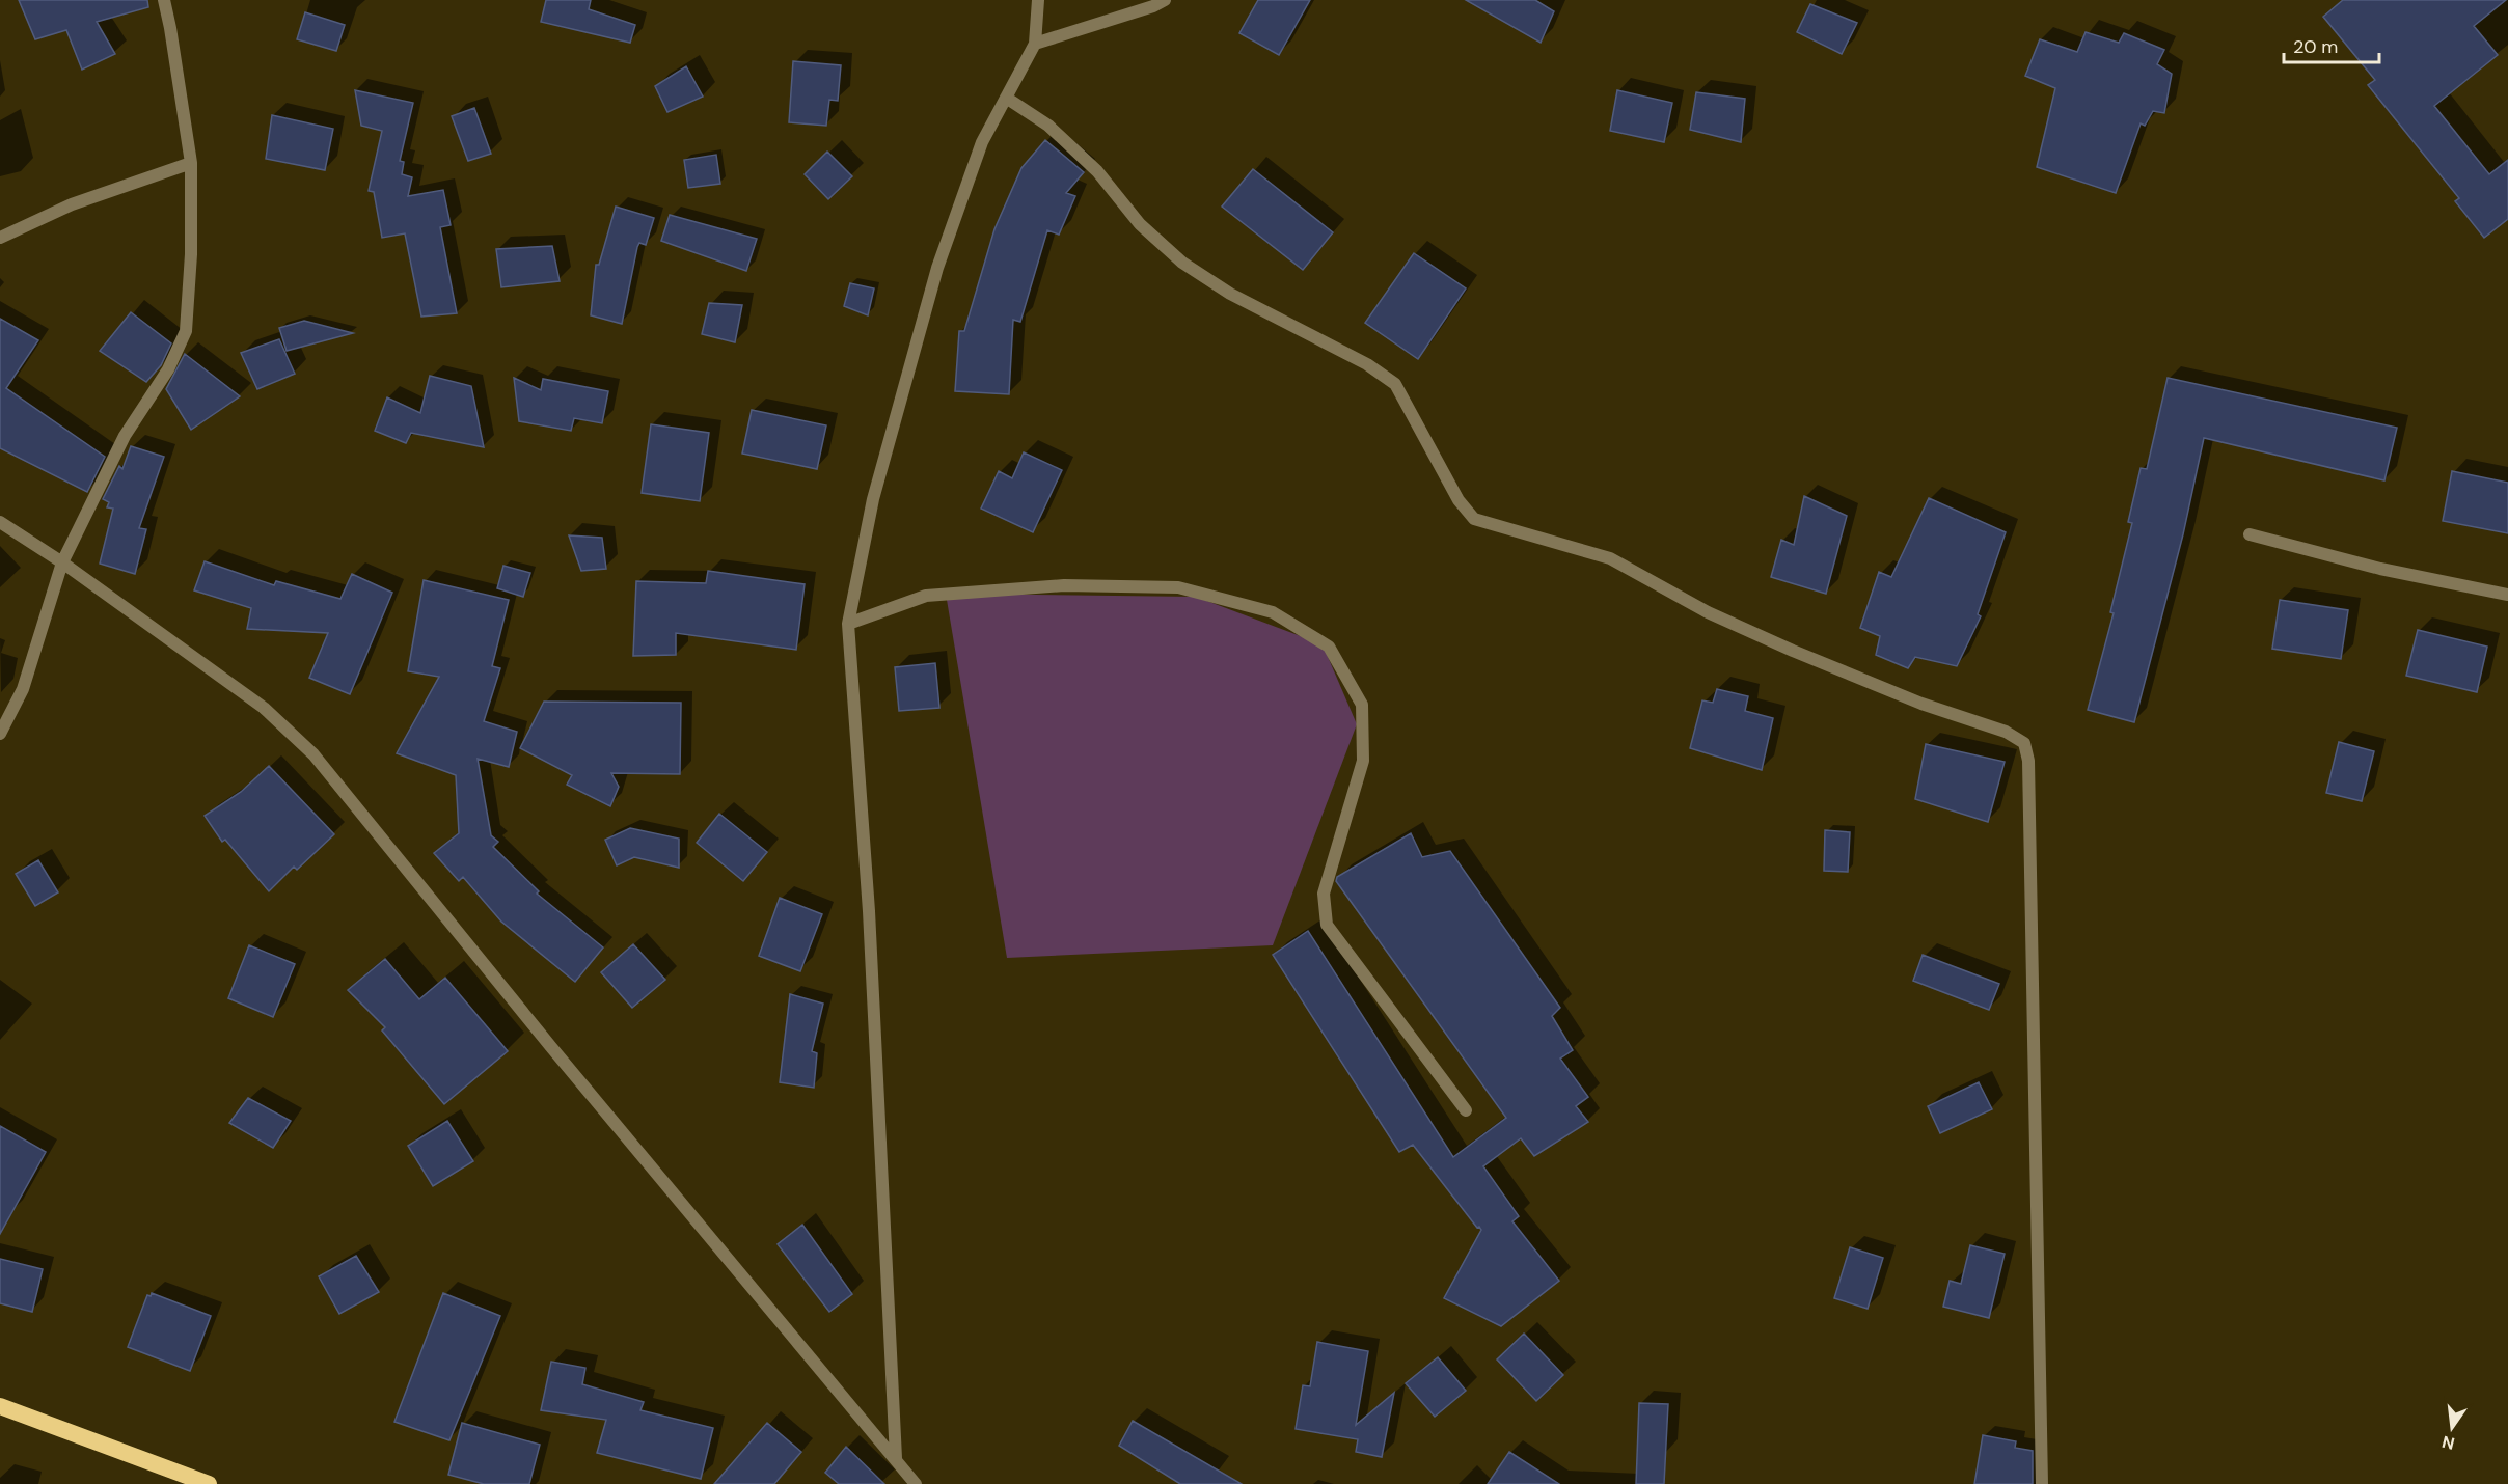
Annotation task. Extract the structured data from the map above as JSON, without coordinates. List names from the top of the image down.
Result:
{
  "scale_bar": "20 m",
  "north": "bottom"
}
